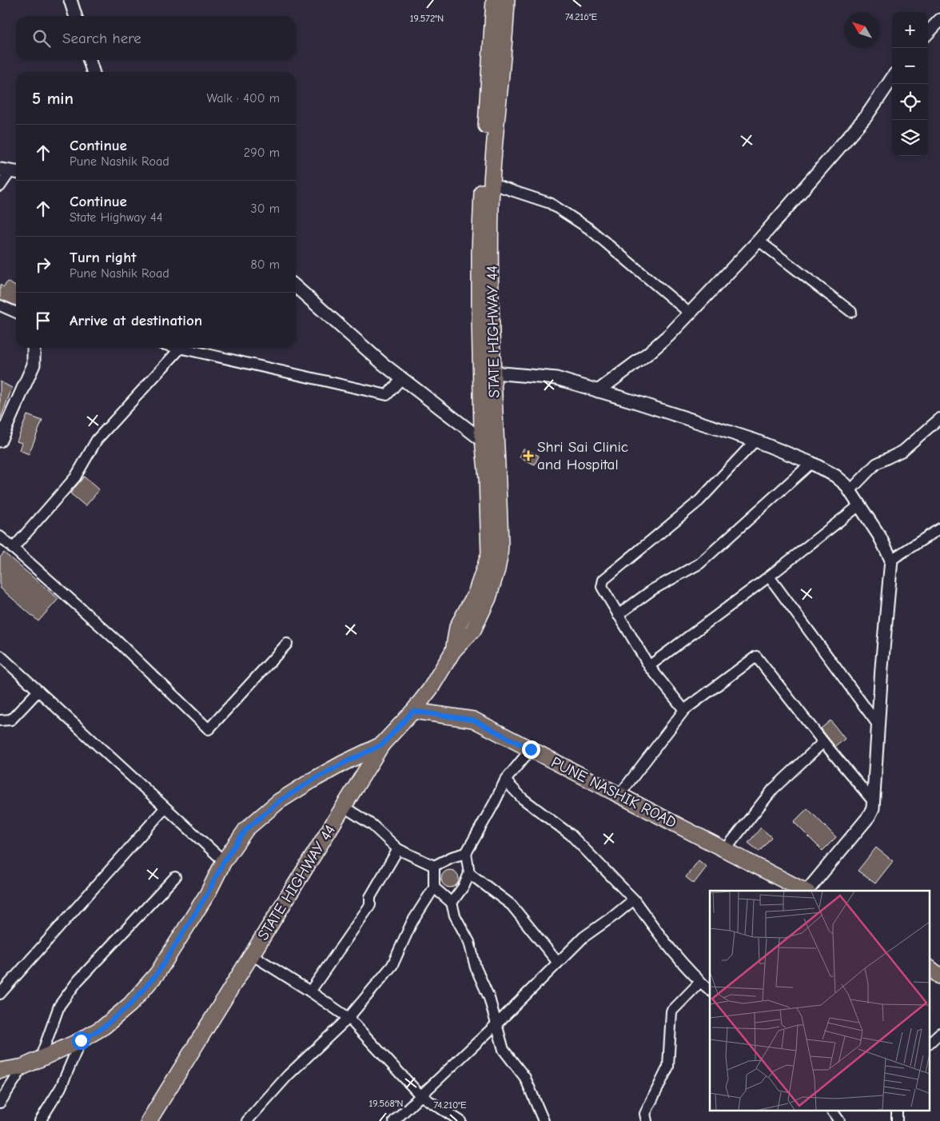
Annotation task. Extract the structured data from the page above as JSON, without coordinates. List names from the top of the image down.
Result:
{
  "streets": {
    "main road": ["STATE HIGHWAY 44", "PUNE NASHIK ROAD"]
  },
  "crossings": [
    ["STATE HIGHWAY 44", "PUNE NASHIK ROAD"]
  ],
  "places": {
    "health": ["Shri Sai Clinic and Hospital"]
  },
  "north": "top left",
  "page": {
    "map_buttons": ["+", "−"],
    "search": "Search here",
    "heading": ["5 min", "Walk · 400 m"],
    "list": [
      ["Continue", "Pune Nashik Road", "290 m"],
      ["Continue", "State Highway 44", "30 m"],
      ["Turn right", "Pune Nashik Road", "80 m"],
      "Arrive at destination"
    ]
  },
  "coordinates": [
    "74.216°E",
    "19.572°N",
    "19.568°N",
    "74.210°E"
  ]
}
